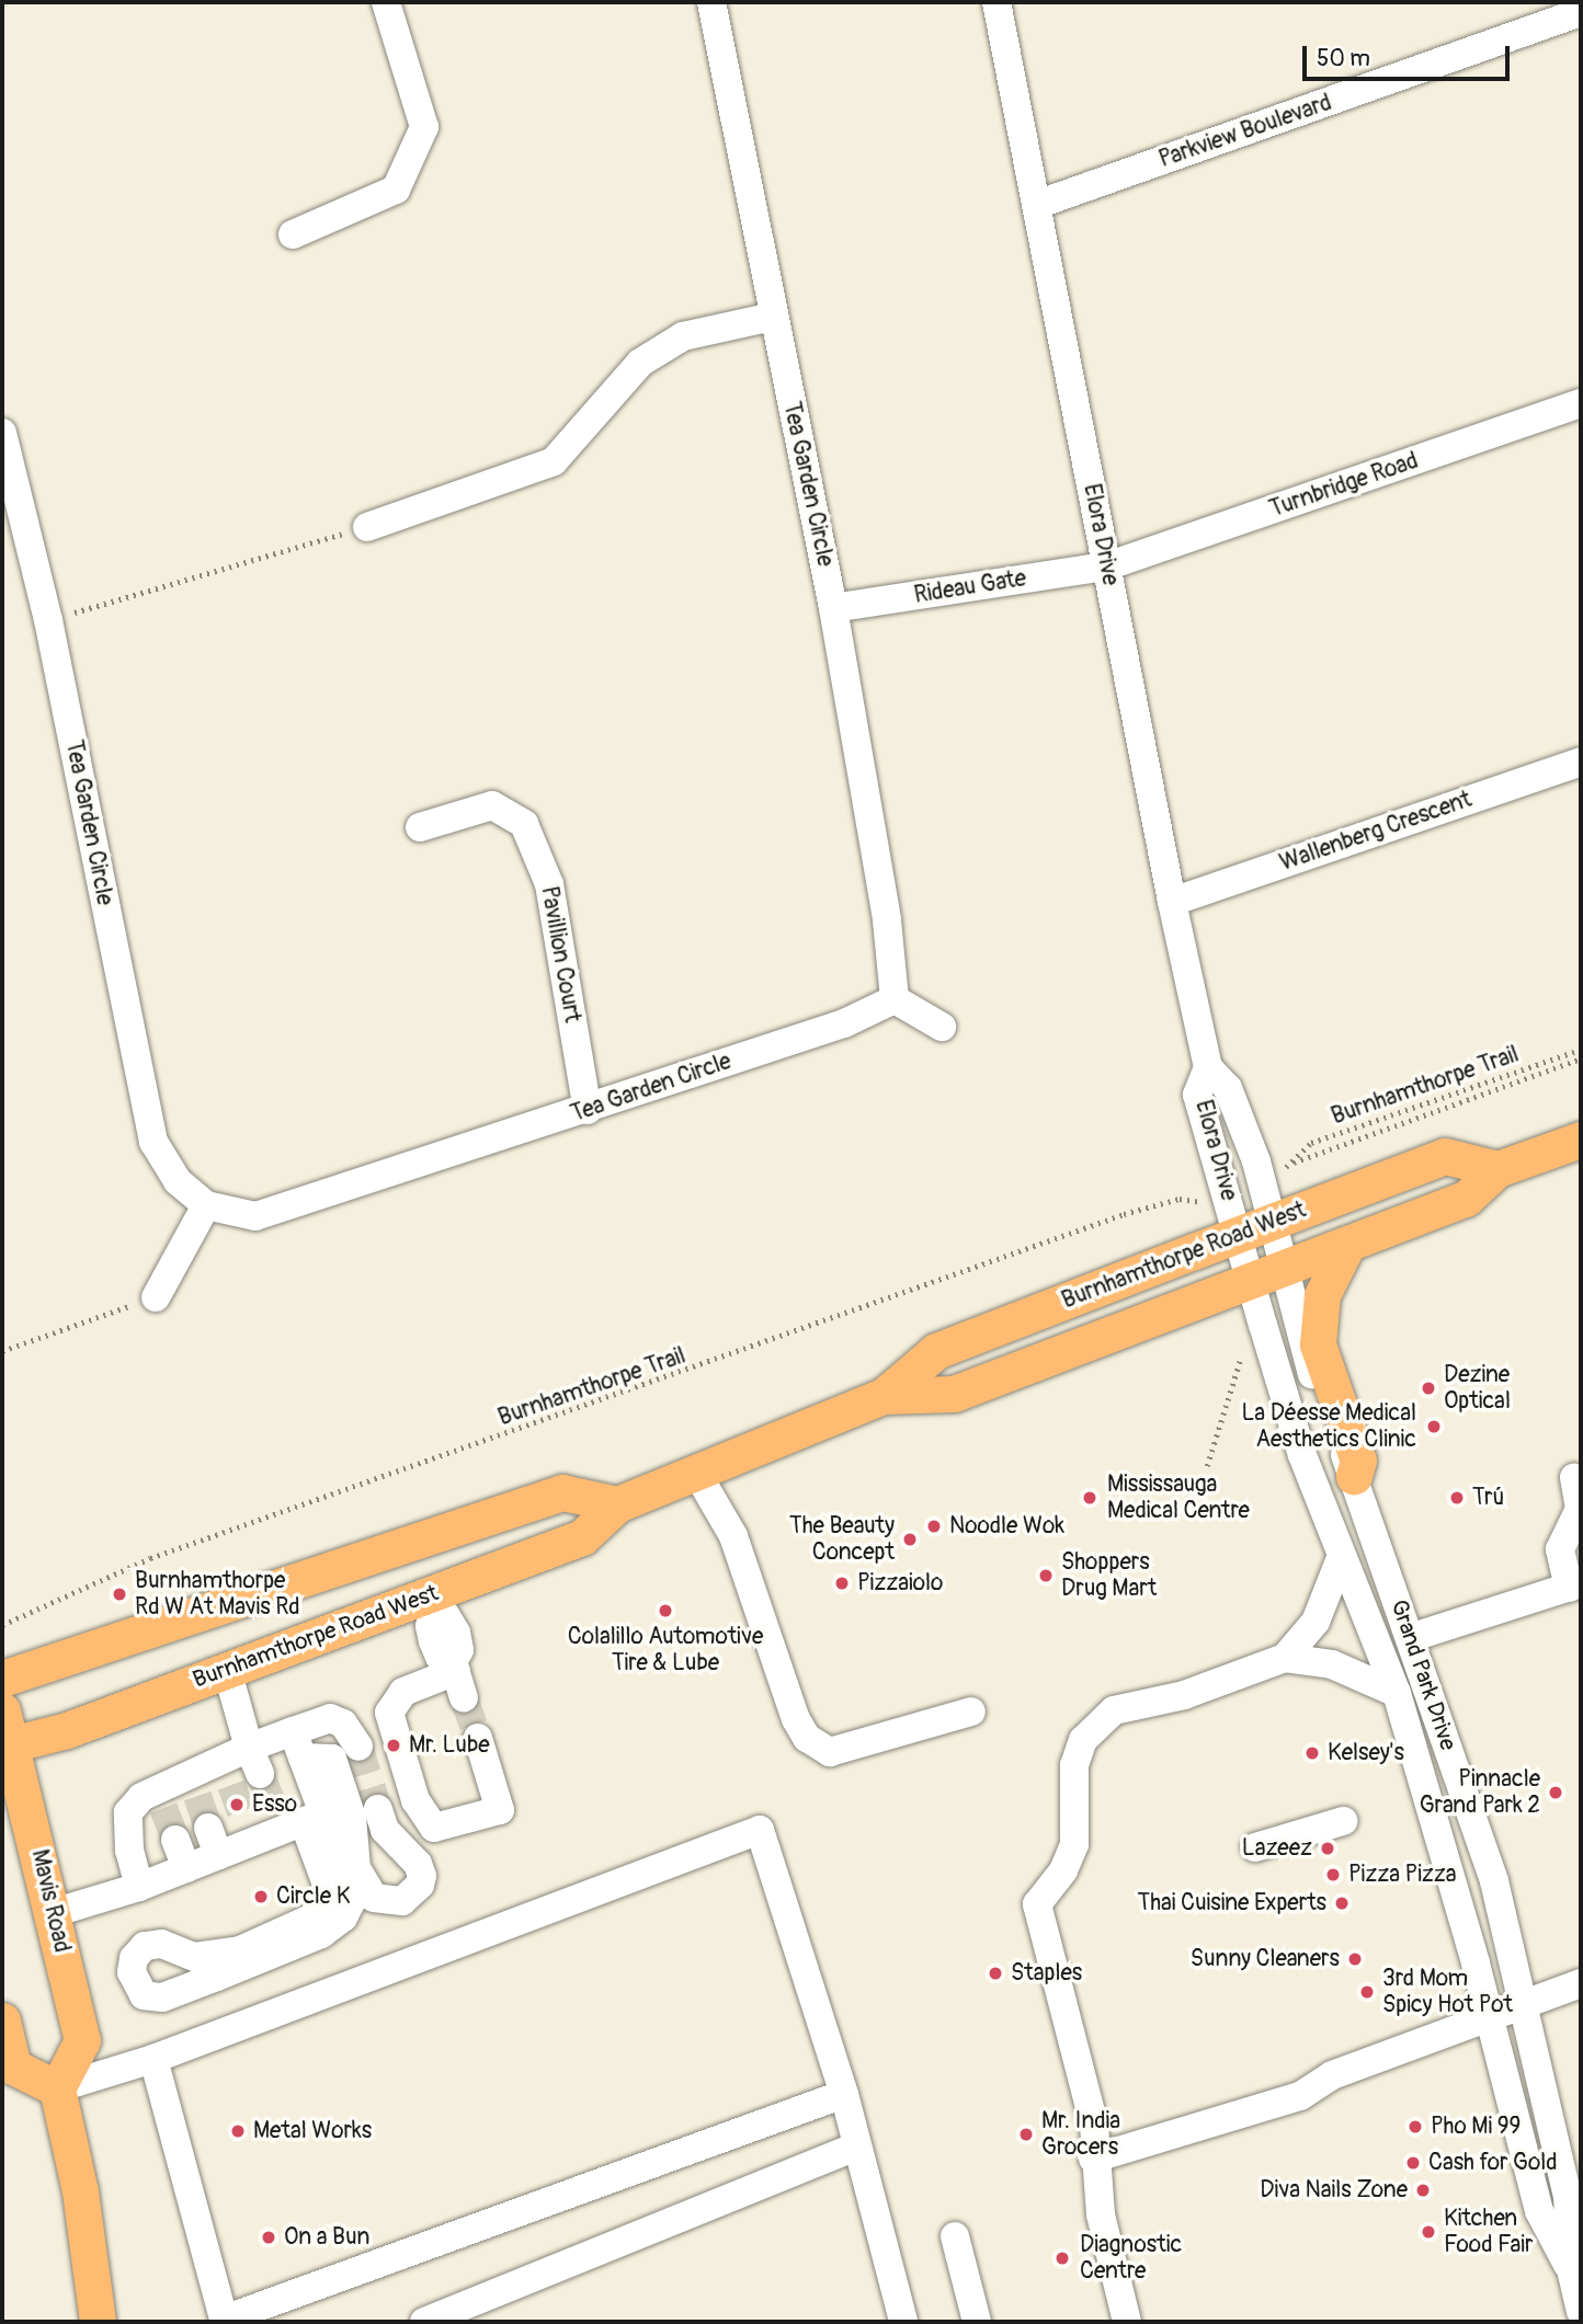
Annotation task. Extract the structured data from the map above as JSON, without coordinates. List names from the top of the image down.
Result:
{
  "streets": {
    "main road": ["Burnhamthorpe Road West", "Mavis Road"],
    "street": [
      "Parkview Boulevard",
      "Tea Garden Circle",
      "Turnbridge Road",
      "Elora Drive",
      "Rideau Gate",
      "Wallenberg Crescent",
      "Pavillion Court",
      "Grand Park Drive"
    ],
    "path": ["Burnhamthorpe Trail"]
  },
  "crossings": [
    ["Parkview Boulevard", "Elora Drive"],
    ["Tea Garden Circle", "Rideau Gate"],
    ["Tea Garden Circle", "Pavillion Court"],
    ["Turnbridge Road", "Elora Drive"],
    ["Turnbridge Road", "Rideau Gate"],
    ["Elora Drive", "Rideau Gate"],
    ["Elora Drive", "Wallenberg Crescent"],
    ["Elora Drive", "Burnhamthorpe Road West"],
    ["Elora Drive", "Grand Park Drive"],
    ["Burnhamthorpe Road West", "Grand Park Drive"],
    ["Burnhamthorpe Road West", "Mavis Road"]
  ],
  "places": [
    "Dezine Optical",
    "La Déesse Medical Aesthetics Clinic",
    "Mississauga Medical Centre",
    "Trú",
    "Noodle Wok",
    "The Beauty Concept",
    "Shoppers Drug Mart",
    "Pizzaiolo",
    "Burnhamthorpe Rd W At Mavis Rd",
    "Colalillo Automotive Tire & Lube",
    "Mr. Lube",
    "Kelsey's",
    "Pinnacle Grand Park 2",
    "Esso",
    "Lazeez",
    "Pizza Pizza",
    "Circle K",
    "Thai Cuisine Experts",
    "Sunny Cleaners",
    "Staples",
    "3rd Mom Spicy Hot Pot",
    "Pho Mi 99",
    "Metal Works",
    "Mr. India Grocers",
    "Cash for Gold",
    "Diva Nails Zone",
    "Kitchen Food Fair",
    "On a Bun",
    "Diagnostic Centre"
  ],
  "scale_bar": "50 m"
}
